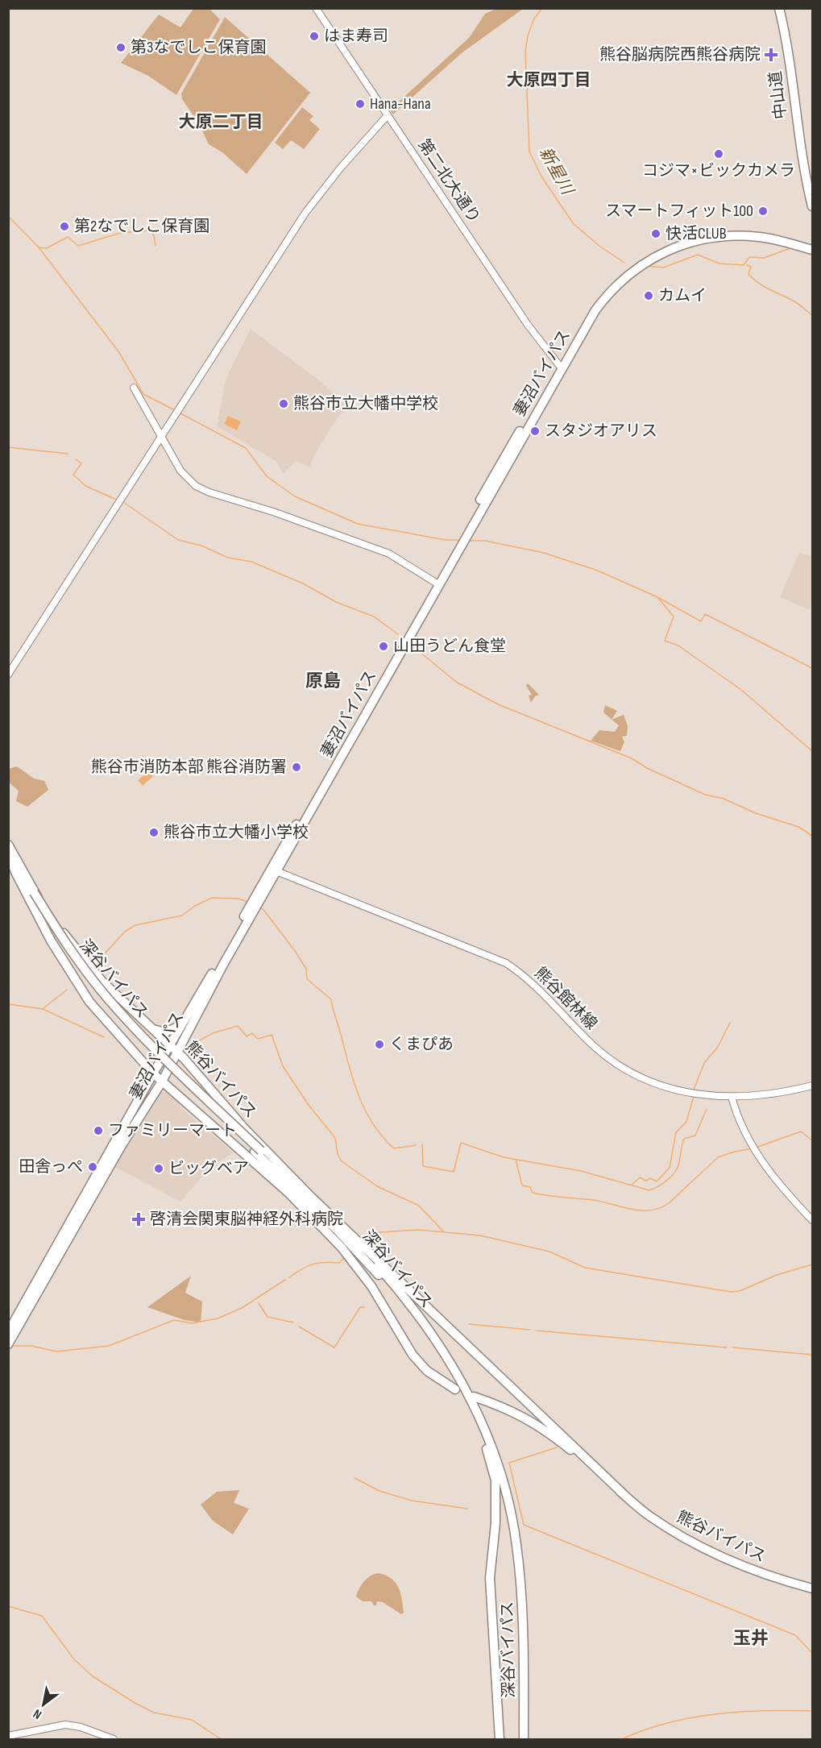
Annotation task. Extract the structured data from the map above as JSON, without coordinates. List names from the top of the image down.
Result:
{
  "streets": {
    "highway": [
      "中山道",
      "妻沼バイパス",
      "深谷バイパス",
      "熊谷バイパス"
    ],
    "main road": ["熊谷館林線"],
    "street": ["第二北大通り"]
  },
  "crossings": [
    ["第二北大通り", "妻沼バイパス"],
    ["妻沼バイパス", "熊谷館林線"],
    ["妻沼バイパス", "熊谷バイパス"],
    ["深谷バイパス", "熊谷バイパス"]
  ],
  "districts": [
    "大原四丁目",
    "大原二丁目",
    "原島",
    "玉井"
  ],
  "water": ["新星川"],
  "places": {
    "other": [
      "はま寿司",
      "第3なでしこ保育園",
      "Hana-Hana",
      "コジマ×ビックカメラ",
      "スマートフィット100",
      "第2なでしこ保育園",
      "快活CLUB",
      "カムイ",
      "熊谷市立大幡中学校",
      "スタジオアリス",
      "山田うどん食堂",
      "熊谷市消防本部 熊谷消防署",
      "熊谷市立大幡小学校",
      "くまぴあ",
      "ファミリーマート",
      "田舎っぺ",
      "ビッグベア"
    ],
    "health": ["熊谷脳病院西熊谷病院", "啓清会関東脳神経外科病院"]
  },
  "north": "bottom left"
}
